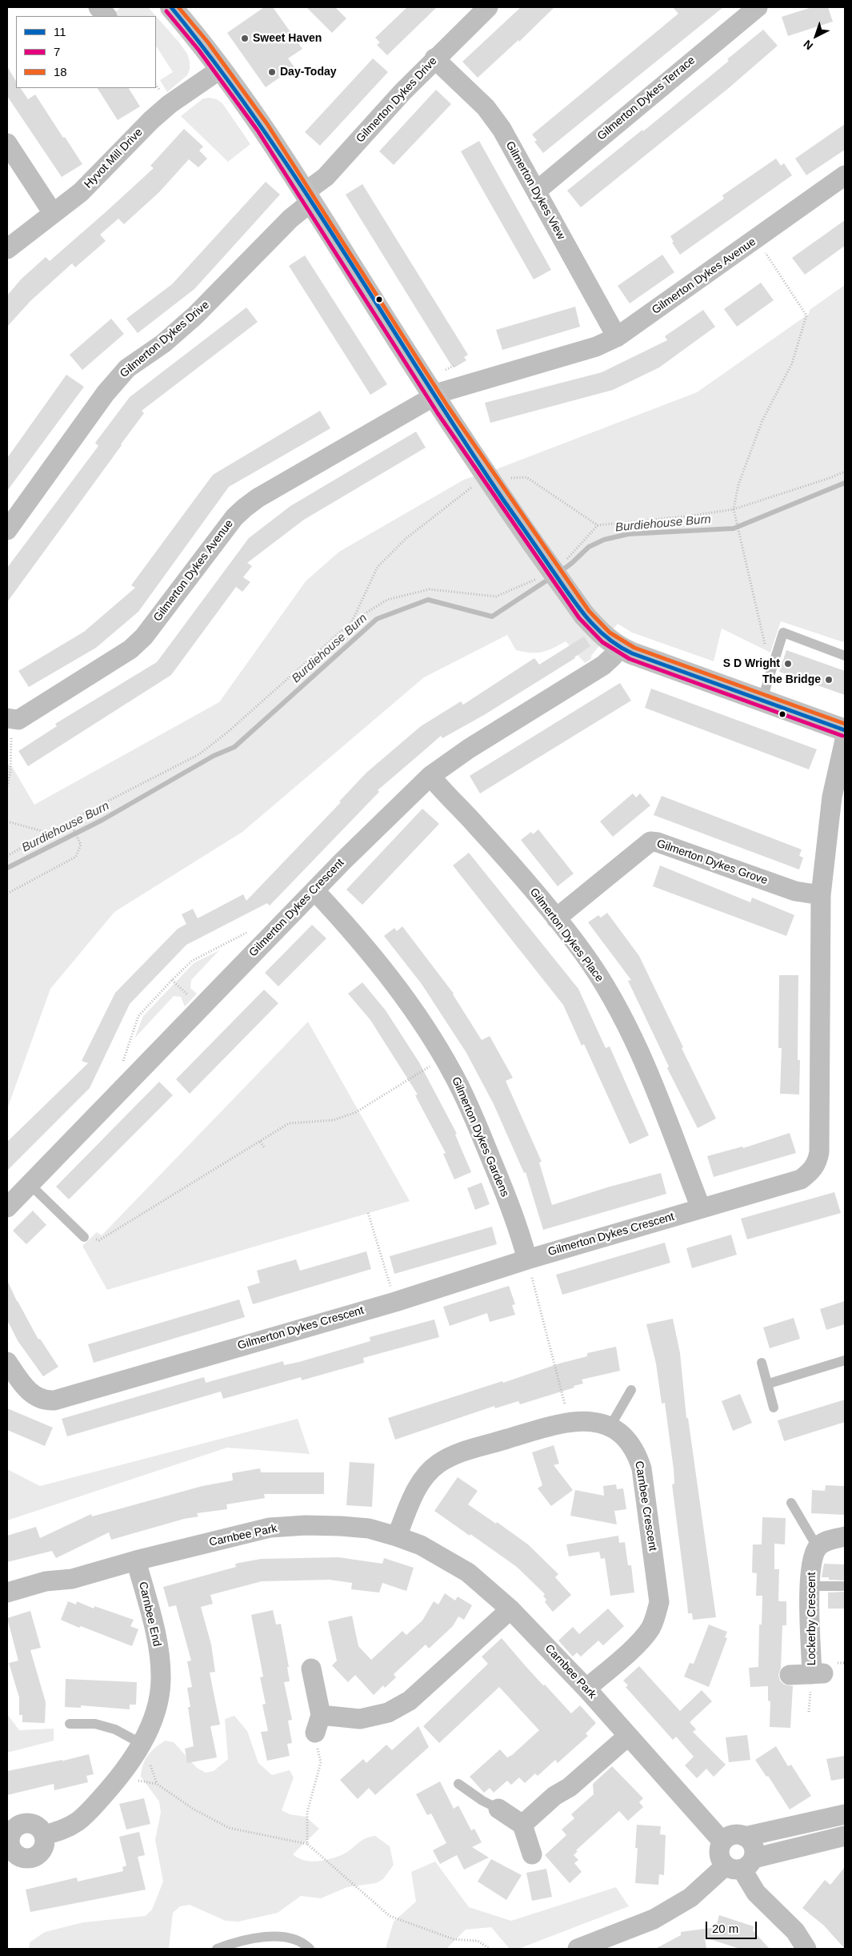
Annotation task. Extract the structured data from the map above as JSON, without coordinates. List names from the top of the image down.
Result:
{
  "streets": {
    "street": [
      "Gilmerton Dykes Terrace",
      "Gilmerton Dykes Drive",
      "Hyvot Mill Drive",
      "Gilmerton Dykes View",
      "Gilmerton Dykes Avenue",
      "Gilmerton Dykes Grove",
      "Gilmerton Dykes Crescent",
      "Gilmerton Dykes Place",
      "Gilmerton Dykes Gardens",
      "Carnbee Crescent",
      "Carnbee Park",
      "Carnbee End",
      "Lockerby Crescent"
    ]
  },
  "crossings": [
    ["Gilmerton Dykes Terrace", "Gilmerton Dykes View"],
    ["Gilmerton Dykes Drive", "Gilmerton Dykes View"],
    ["Gilmerton Dykes View", "Gilmerton Dykes Avenue"],
    ["Gilmerton Dykes Grove", "Gilmerton Dykes Crescent"],
    ["Gilmerton Dykes Grove", "Gilmerton Dykes Place"],
    ["Gilmerton Dykes Crescent", "Gilmerton Dykes Place"],
    ["Gilmerton Dykes Crescent", "Gilmerton Dykes Gardens"],
    ["Carnbee Crescent", "Carnbee Park"],
    ["Carnbee Park", "Carnbee End"]
  ],
  "water": ["Burdiehouse Burn"],
  "places": [
    "Sweet Haven",
    "Day-Today",
    "S D Wright",
    "The Bridge"
  ],
  "lines": ["transit line 11", "transit line 18", "transit line 7"],
  "legend": ["11", "7", "18"],
  "scale_bar": "20 m",
  "north": "bottom left"
}
